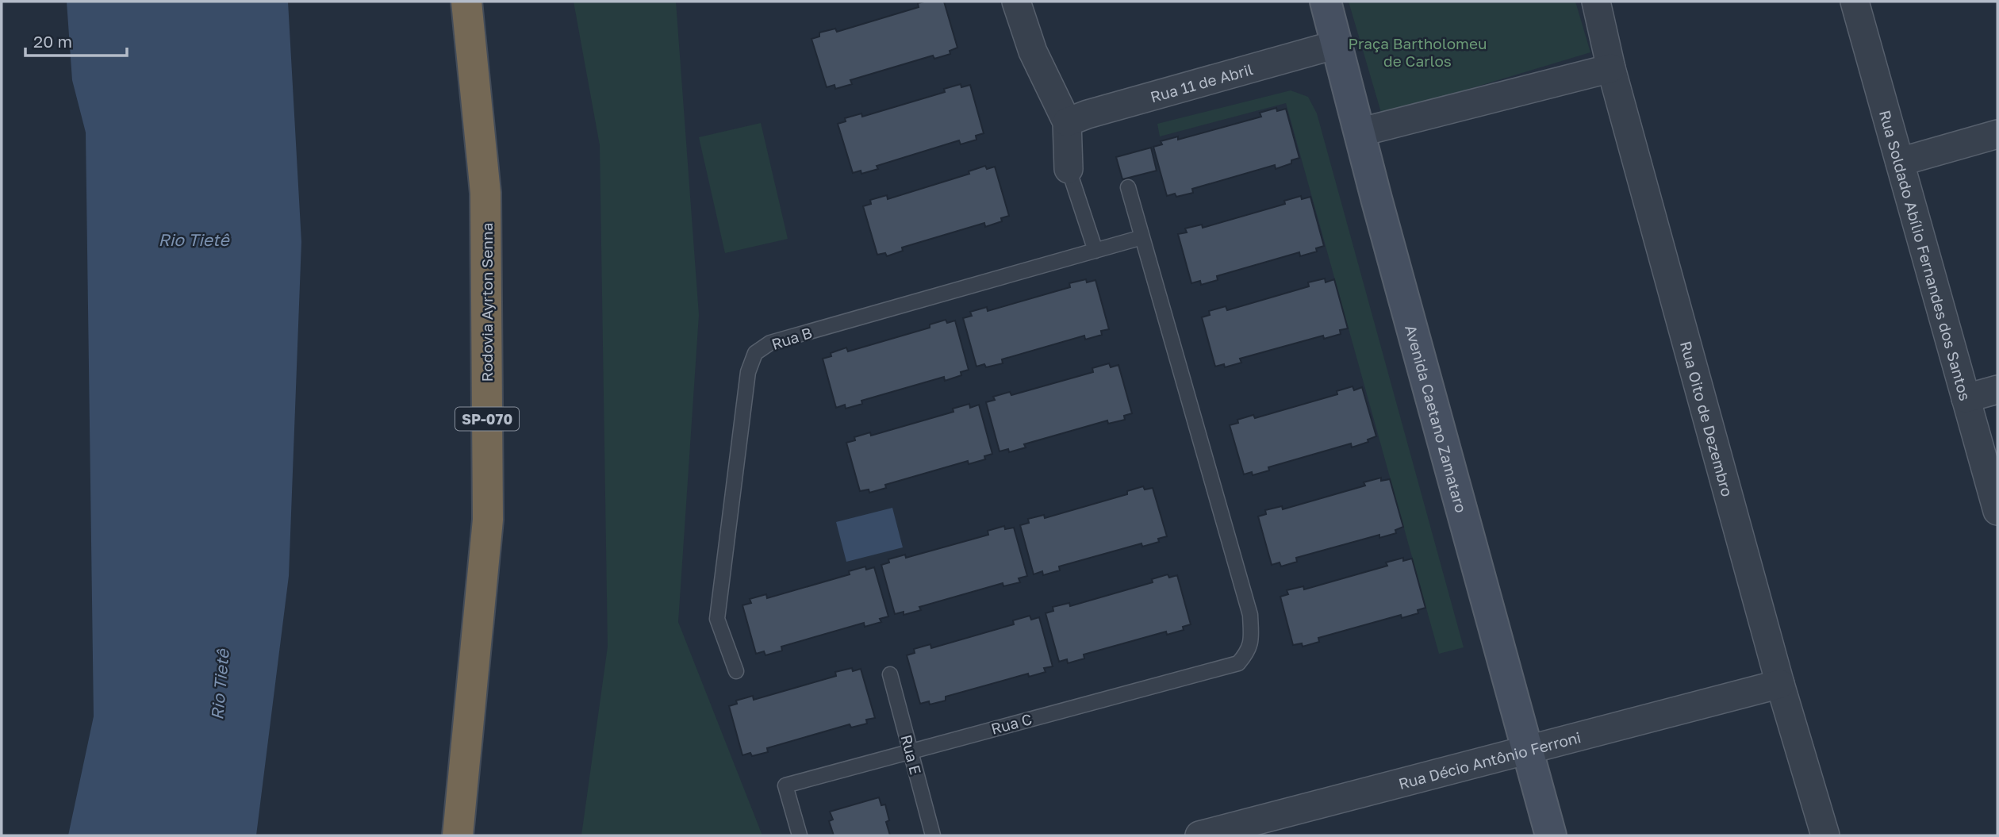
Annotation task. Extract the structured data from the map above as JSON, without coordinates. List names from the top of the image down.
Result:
{
  "streets": {
    "highway": ["Rodovia Ayrton Senna", "SP-070"],
    "main road": ["Avenida Caetano Zamataro"],
    "street": [
      "Rua 11 de Abril",
      "Rua Soldado Abílio Fernandes dos Santos",
      "Rua Oito de Dezembro",
      "Rua Décio Antônio Ferroni"
    ],
    "lane": ["Rua B", "Rua C", "Rua E"]
  },
  "crossings": [
    ["Rua 11 de Abril", "Avenida Caetano Zamataro"],
    ["Rua B", "Rua C"],
    ["Avenida Caetano Zamataro", "Rua Décio Antônio Ferroni"],
    ["Rua Oito de Dezembro", "Rua Décio Antônio Ferroni"],
    ["Rua C", "Rua E"]
  ],
  "water": ["Rio Tietê"],
  "parks": ["Praça Bartholomeu de Carlos"],
  "scale_bar": "20 m"
}
